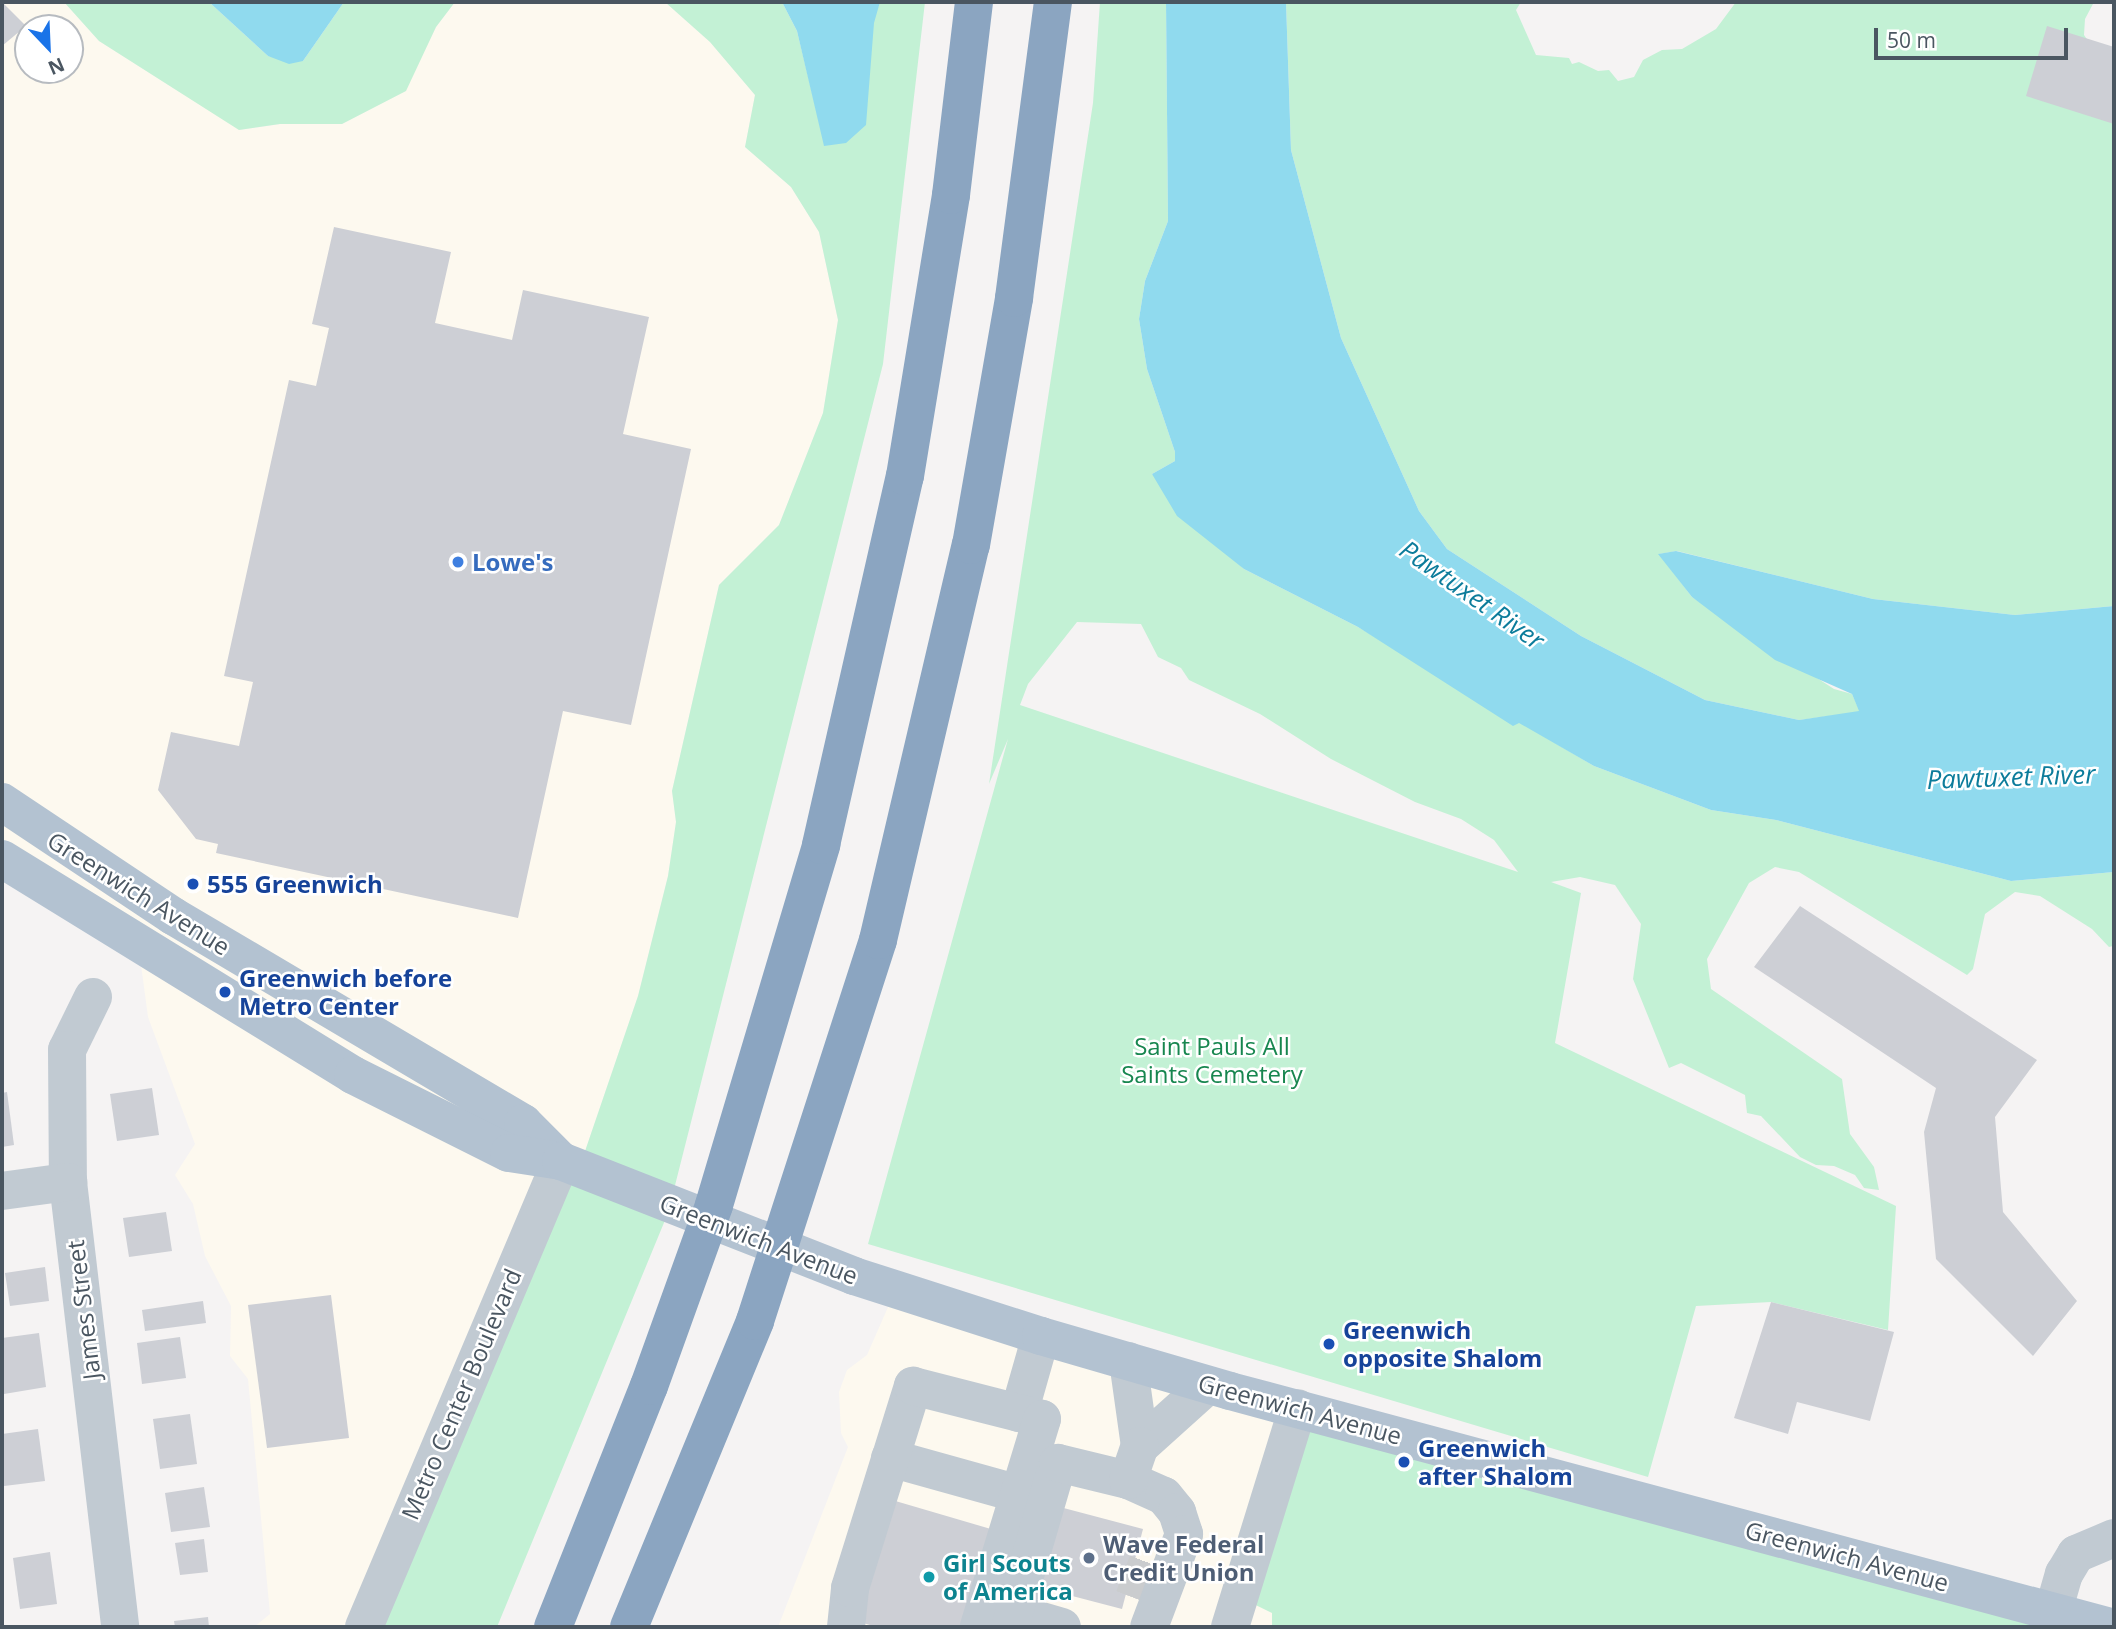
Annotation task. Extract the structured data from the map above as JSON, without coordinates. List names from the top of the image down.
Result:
{
  "streets": {
    "main road": ["Greenwich Avenue"],
    "street": ["James Street", "Metro Center Boulevard"]
  },
  "crossings": [
    ["Greenwich Avenue", "Metro Center Boulevard"]
  ],
  "water": ["Pawtuxet River"],
  "parks": ["Saint Pauls All Saints Cemetery"],
  "places": [
    "Lowe's",
    "555 Greenwich",
    "Greenwich before Metro Center",
    "Greenwich opposite Shalom",
    "Greenwich after Shalom",
    "Wave Federal Credit Union",
    "Girl Scouts of America"
  ],
  "scale_bar": "50 m",
  "north": "bottom right"
}
